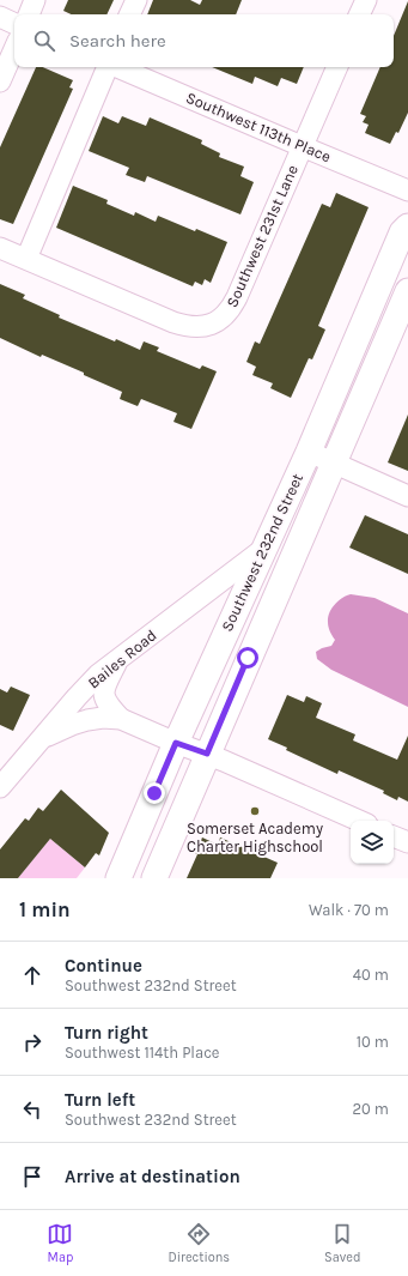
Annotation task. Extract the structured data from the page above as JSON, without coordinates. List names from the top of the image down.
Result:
{
  "streets": {
    "street": [
      "Southwest 113th Place",
      "Southwest 231st Lane",
      "Southwest 232nd Street",
      "Bailes Road"
    ]
  },
  "crossings": [
    ["Southwest 113th Place", "Southwest 231st Lane"],
    ["Southwest 232nd Street", "Bailes Road"]
  ],
  "places": ["Somerset Academy Charter Highschool"],
  "page": {
    "search": "Search here",
    "heading": ["1 min", "Walk · 70 m"],
    "list": [
      ["Continue", "Southwest 232nd Street", "40 m"],
      ["Turn right", "Southwest 114th Place", "10 m"],
      ["Turn left", "Southwest 232nd Street", "20 m"],
      "Arrive at destination"
    ],
    "nav": ["Map", "Directions", "Saved"]
  }
}
